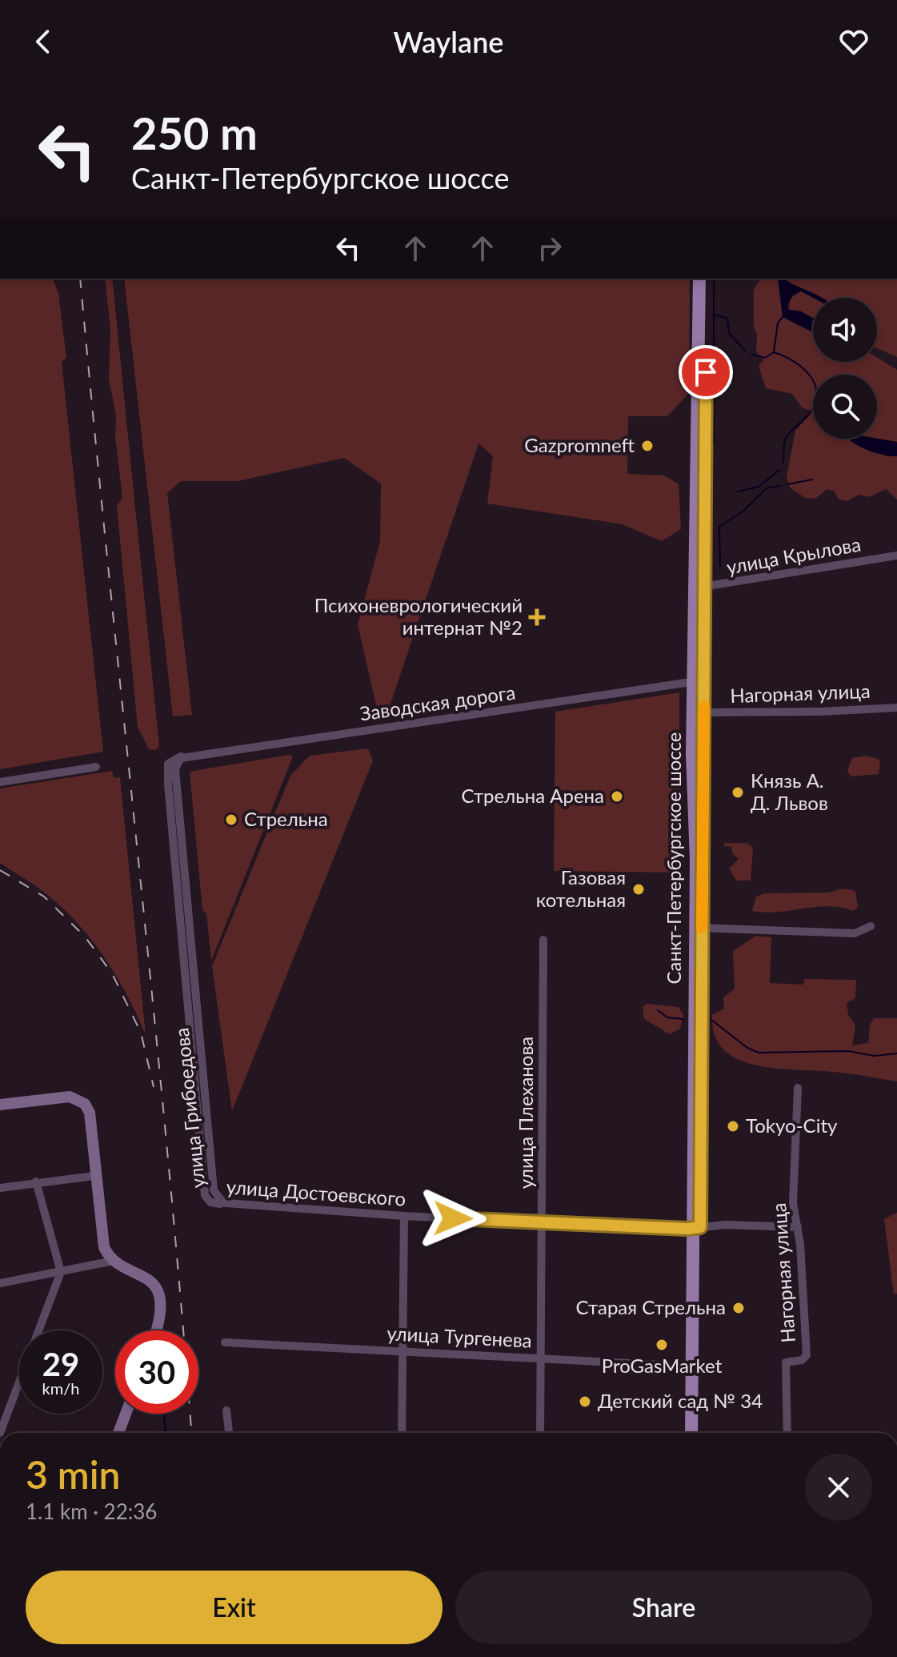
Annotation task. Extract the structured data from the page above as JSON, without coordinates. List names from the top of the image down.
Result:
{
  "streets": {
    "main road": ["Санкт-Петербургское шоссе"],
    "street": [
      "улица Крылова",
      "Нагорная улица",
      "Заводская дорога",
      "улица Грибоедова",
      "улица Плеханова",
      "улица Достоевского",
      "улица Тургенева"
    ]
  },
  "crossings": [
    ["улица Крылова", "Санкт-Петербургское шоссе"],
    ["Нагорная улица", "Санкт-Петербургское шоссе"],
    ["Нагорная улица", "улица Достоевского"],
    ["Заводская дорога", "Санкт-Петербургское шоссе"],
    ["Заводская дорога", "улица Грибоедова"],
    ["Санкт-Петербургское шоссе", "улица Достоевского"],
    ["Санкт-Петербургское шоссе", "улица Тургенева"],
    ["улица Грибоедова", "улица Достоевского"],
    ["улица Плеханова", "улица Достоевского"],
    ["улица Плеханова", "улица Тургенева"]
  ],
  "places": {
    "other": [
      "Gazpromneft",
      "Князь А. Д. Львов",
      "Стрельна Арена",
      "Стрельна",
      "Газовая котельная",
      "Tokyo-City",
      "Старая Стрельна",
      "ProGasMarket",
      "Детский сад № 34"
    ],
    "health": ["Психоневрологический интернат №2"]
  },
  "page": {
    "header": "Waylane",
    "turn": ["250 m", "Санкт-Петербургское шоссе"],
    "speed": "29 km/h",
    "limit": "30",
    "heading": ["3 min", "1.1 km · 22:36"],
    "buttons": ["Exit", "Share"]
  }
}
